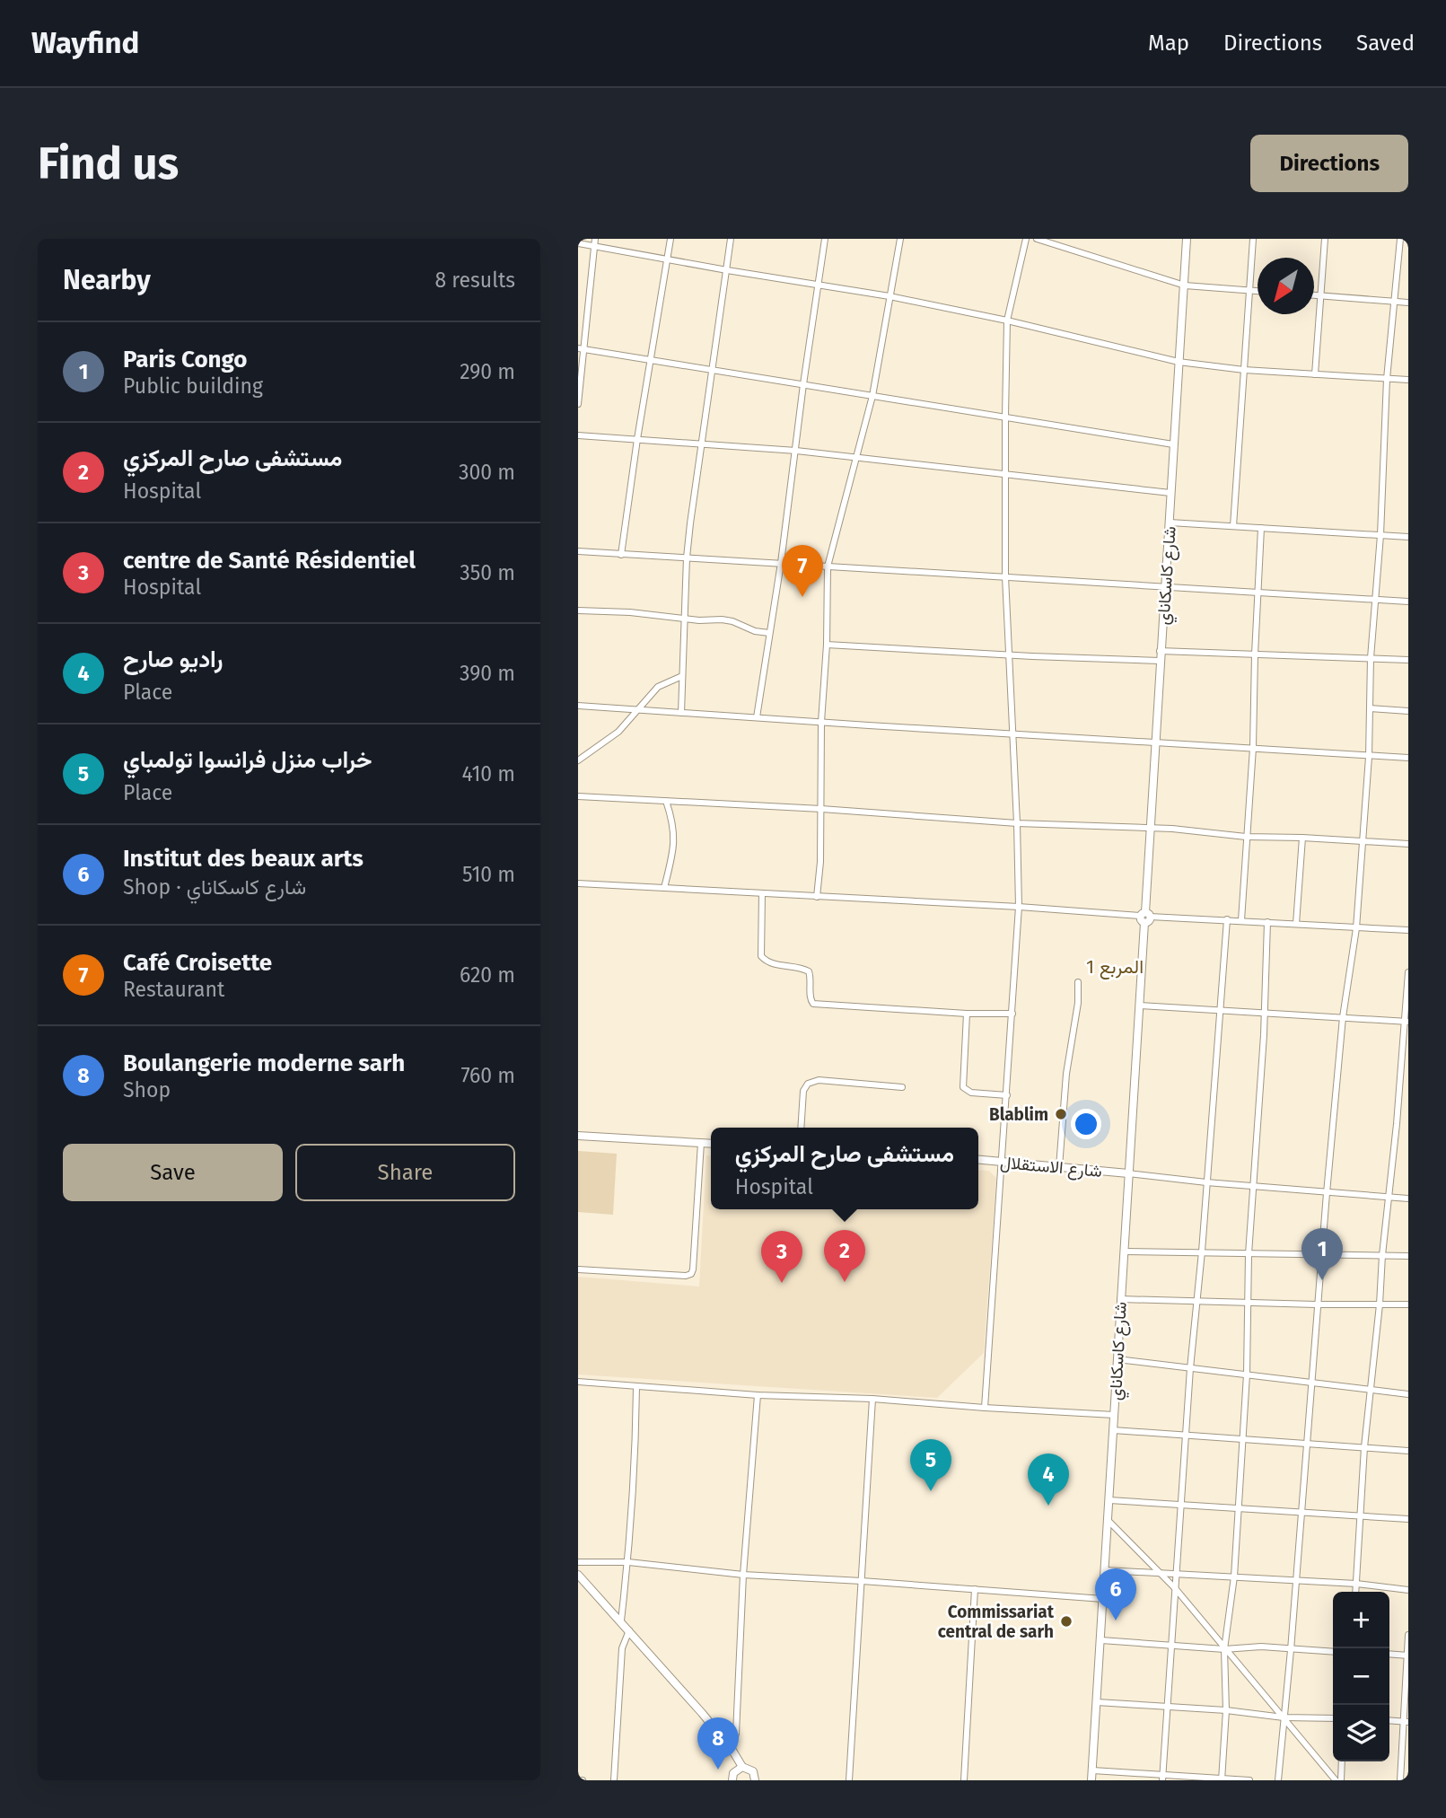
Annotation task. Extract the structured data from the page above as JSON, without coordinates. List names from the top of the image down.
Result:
{
  "streets": {
    "street": ["شارع كاسكاناي", "شارع الاستقلال"]
  },
  "crossings": [
    ["شارع كاسكاناي", "شارع الاستقلال"]
  ],
  "districts": ["المربع 1"],
  "places": ["Blablim", "Commissariat central de sarh"],
  "north": "bottom left",
  "page": {
    "header": "Wayfind",
    "nav": ["Map", "Directions", "Saved"],
    "buttons": [
      "Directions",
      ["Save", "Share"]
    ],
    "title": "Find us",
    "heading": ["Nearby", "8 results"],
    "list": [
      {
        "mark": "1",
        "name": "Paris Congo",
        "note": "Public building",
        "value": "290 m"
      },
      {
        "mark": "2",
        "name": "مستشفى صارح المركزي",
        "note": "Hospital",
        "value": "300 m"
      },
      {
        "mark": "3",
        "name": "centre de Santé Résidentiel",
        "note": "Hospital",
        "value": "350 m"
      },
      {
        "mark": "4",
        "name": "راديو صارح",
        "note": "Place",
        "value": "390 m"
      },
      {
        "mark": "5",
        "name": "خراب منزل فرانسوا تولمباي",
        "note": "Place",
        "value": "410 m"
      },
      {
        "mark": "6",
        "name": "Institut des beaux arts",
        "note": "Shop · شارع كاسكاناي",
        "value": "510 m"
      },
      {
        "mark": "7",
        "name": "Café Croisette",
        "note": "Restaurant",
        "value": "620 m"
      },
      {
        "mark": "8",
        "name": "Boulangerie moderne sarh",
        "note": "Shop",
        "value": "760 m"
      }
    ],
    "pins": [
      "7",
      "1",
      "2",
      "3",
      "5",
      "4",
      "6",
      "8"
    ],
    "popup": ["مستشفى صارح المركزي", "Hospital"],
    "map_buttons": ["+", "−"]
  }
}
